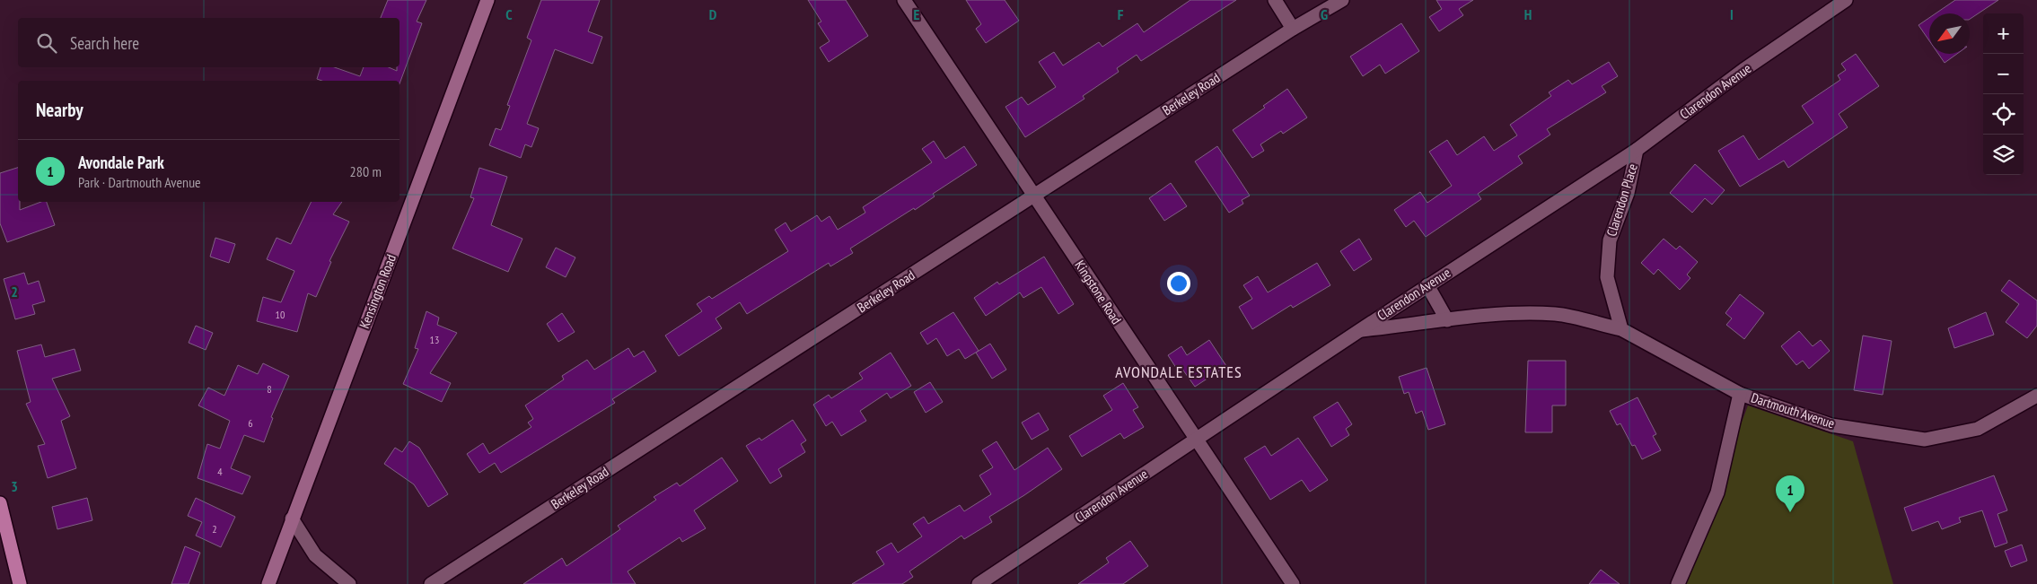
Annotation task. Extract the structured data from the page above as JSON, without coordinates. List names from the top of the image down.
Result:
{
  "streets": {
    "street": [
      "Clarendon Avenue",
      "Berkeley Road",
      "Clarendon Place",
      "Kensington Road",
      "Kingstone Road",
      "Dartmouth Avenue"
    ]
  },
  "crossings": [
    ["Clarendon Avenue", "Clarendon Place"],
    ["Clarendon Avenue", "Kingstone Road"],
    ["Berkeley Road", "Kingstone Road"]
  ],
  "districts": ["AVONDALE ESTATES"],
  "house_numbers": [
    "10",
    "13",
    "8",
    "6",
    "4",
    "2"
  ],
  "north": "bottom left",
  "page": {
    "map_buttons": ["+", "−"],
    "search": "Search here",
    "heading": "Nearby",
    "list": [
      {
        "mark": "1",
        "name": "Avondale Park",
        "note": "Park · Dartmouth Avenue",
        "value": "280 m"
      }
    ],
    "pins": "1"
  },
  "grid": {
    "columns": [
      "C",
      "D",
      "E",
      "F",
      "G",
      "H",
      "I"
    ],
    "rows": ["2", "3"]
  }
}
